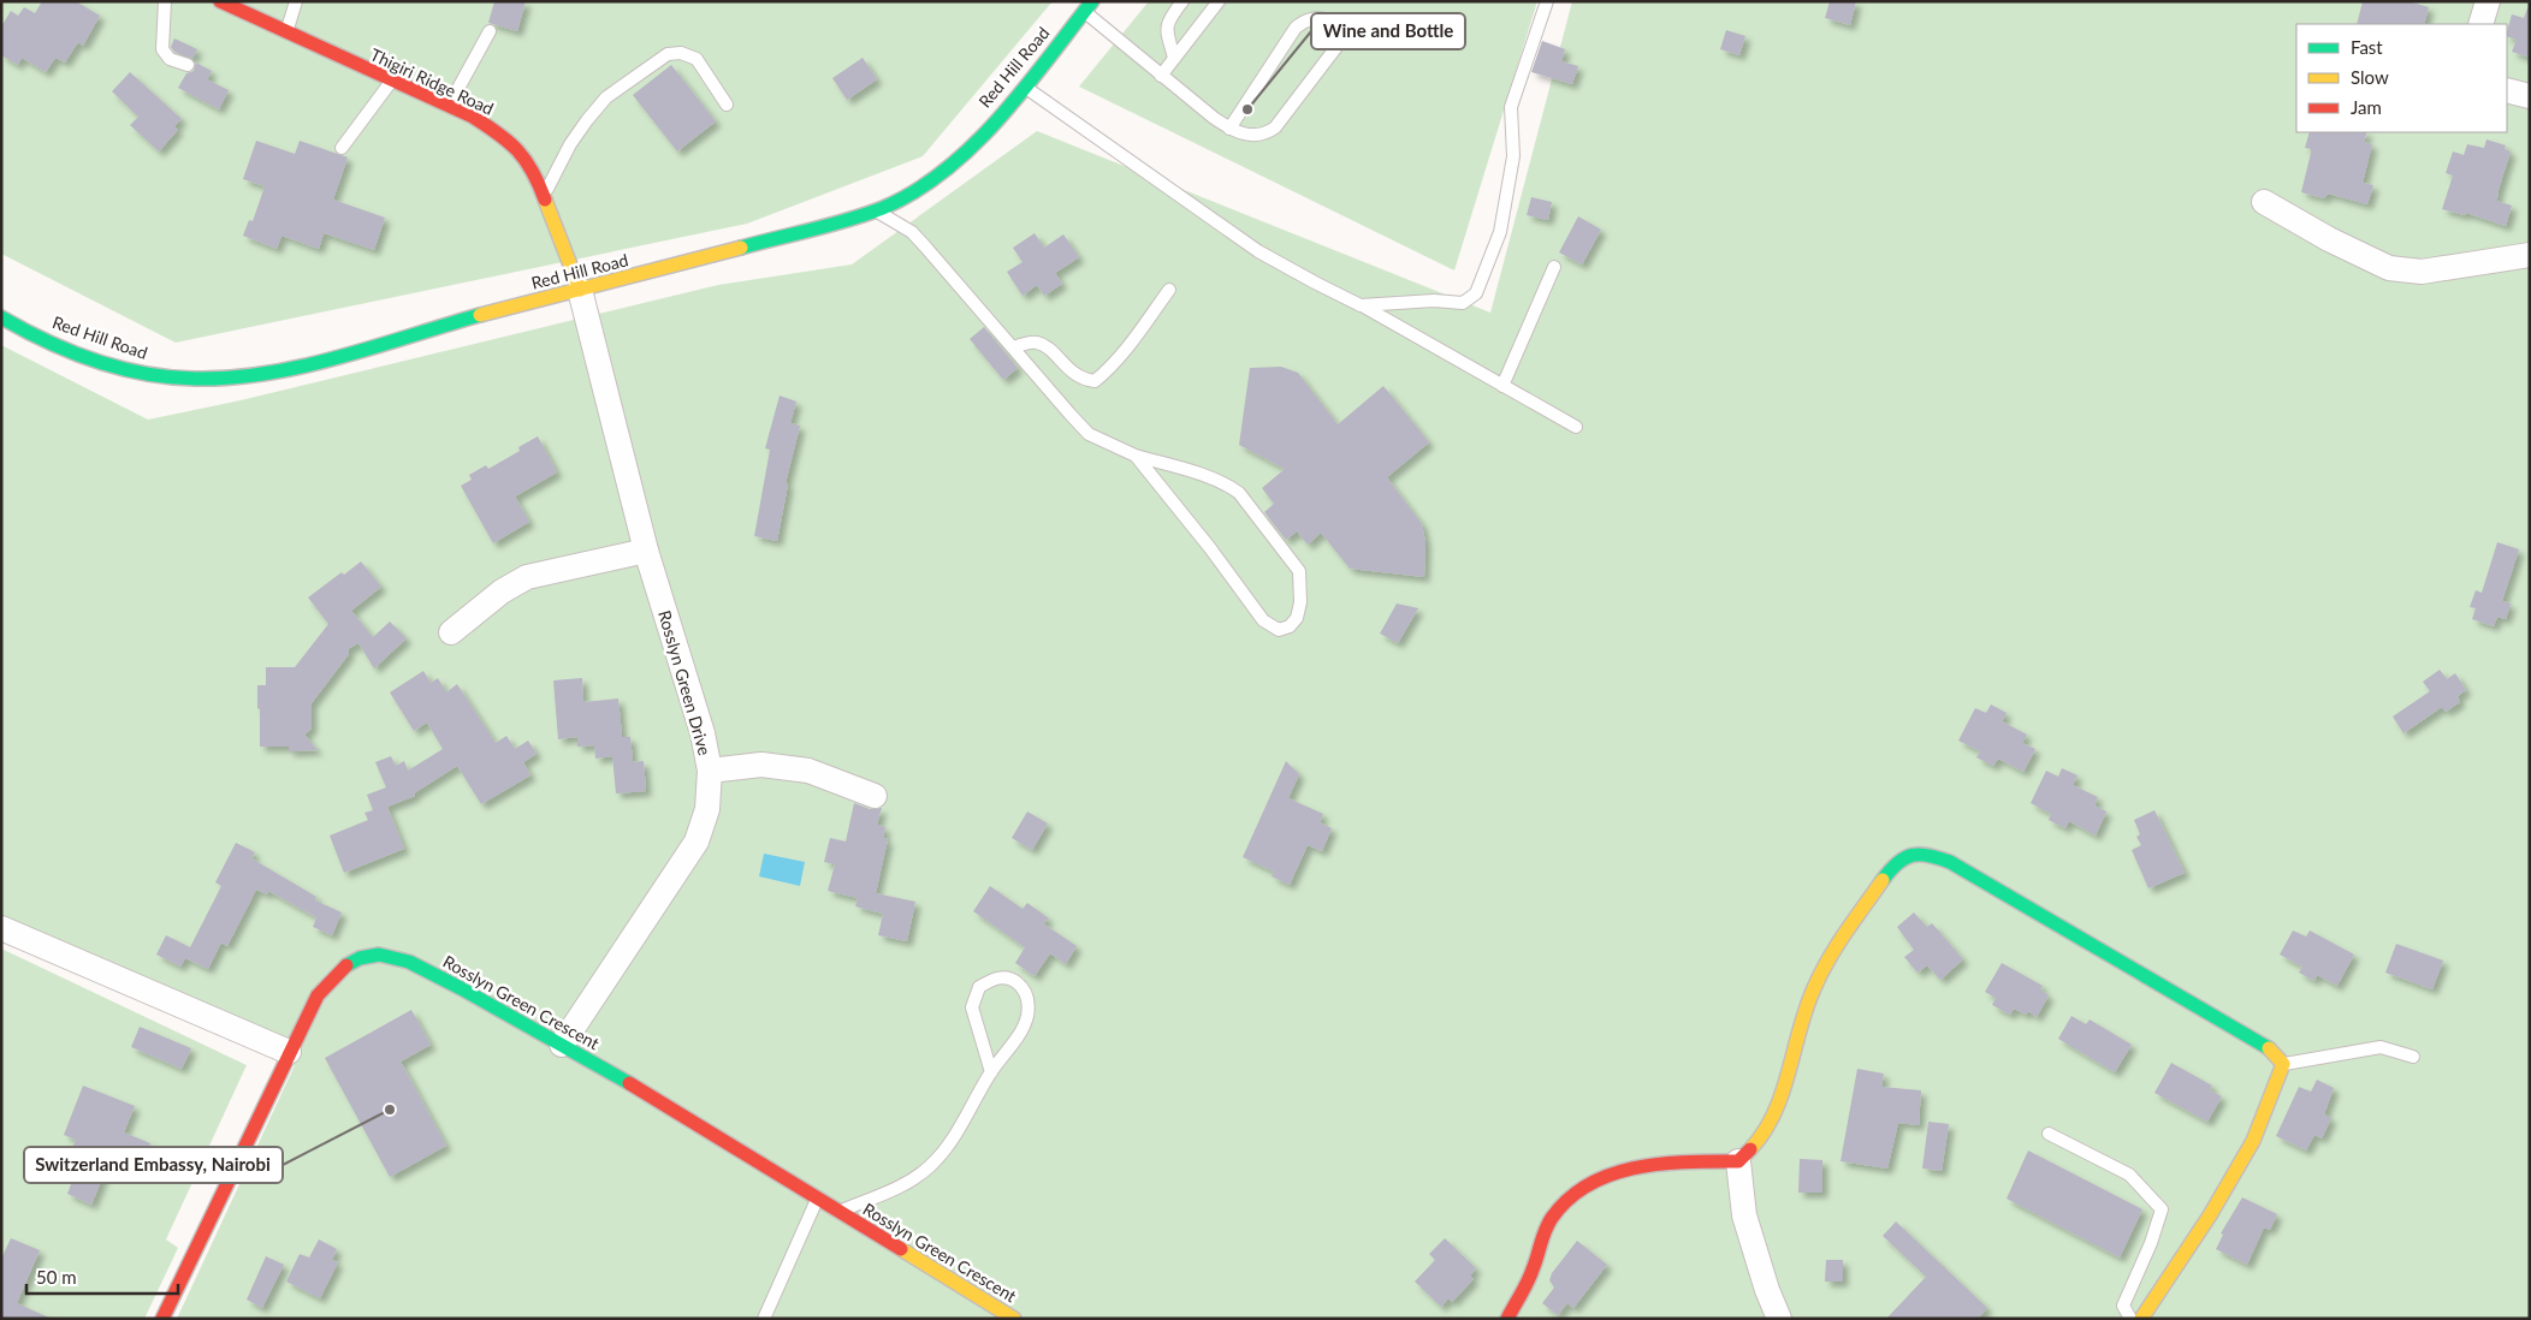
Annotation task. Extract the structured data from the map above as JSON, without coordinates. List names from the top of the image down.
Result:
{
  "streets": {
    "street": [
      "Red Hill Road",
      "Thigiri Ridge Road",
      "Rosslyn Green Drive",
      "Rosslyn Green Crescent"
    ]
  },
  "crossings": [
    ["Red Hill Road", "Thigiri Ridge Road"],
    ["Red Hill Road", "Rosslyn Green Drive"],
    ["Thigiri Ridge Road", "Rosslyn Green Drive"],
    ["Rosslyn Green Drive", "Rosslyn Green Crescent"]
  ],
  "places": ["Wine and Bottle", "Switzerland Embassy, Nairobi"],
  "legend": ["Fast", "Slow", "Jam"],
  "scale_bar": "50 m"
}
